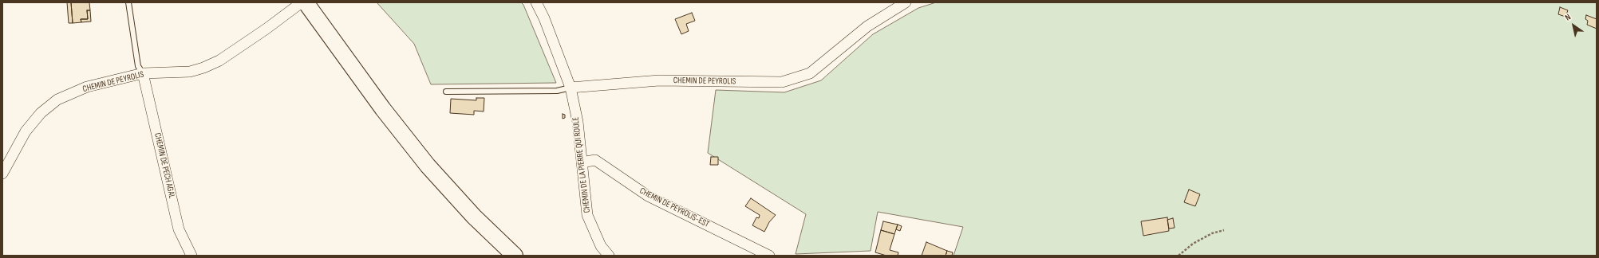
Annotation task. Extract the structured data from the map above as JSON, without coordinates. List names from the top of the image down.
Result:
{
  "streets": {
    "street": [
      "CHEMIN DE PEYROLIS",
      "CHEMIN DE LA PIERRE QUI ROULE",
      "CHEMIN DE PECH AGAL",
      "CHEMIN DE PEYROLIS-EST"
    ]
  },
  "crossings": [
    ["CHEMIN DE PEYROLIS", "CHEMIN DE LA PIERRE QUI ROULE"],
    ["CHEMIN DE PEYROLIS", "CHEMIN DE PECH AGAL"],
    ["CHEMIN DE LA PIERRE QUI ROULE", "CHEMIN DE PEYROLIS-EST"]
  ],
  "north": "top left"
}
